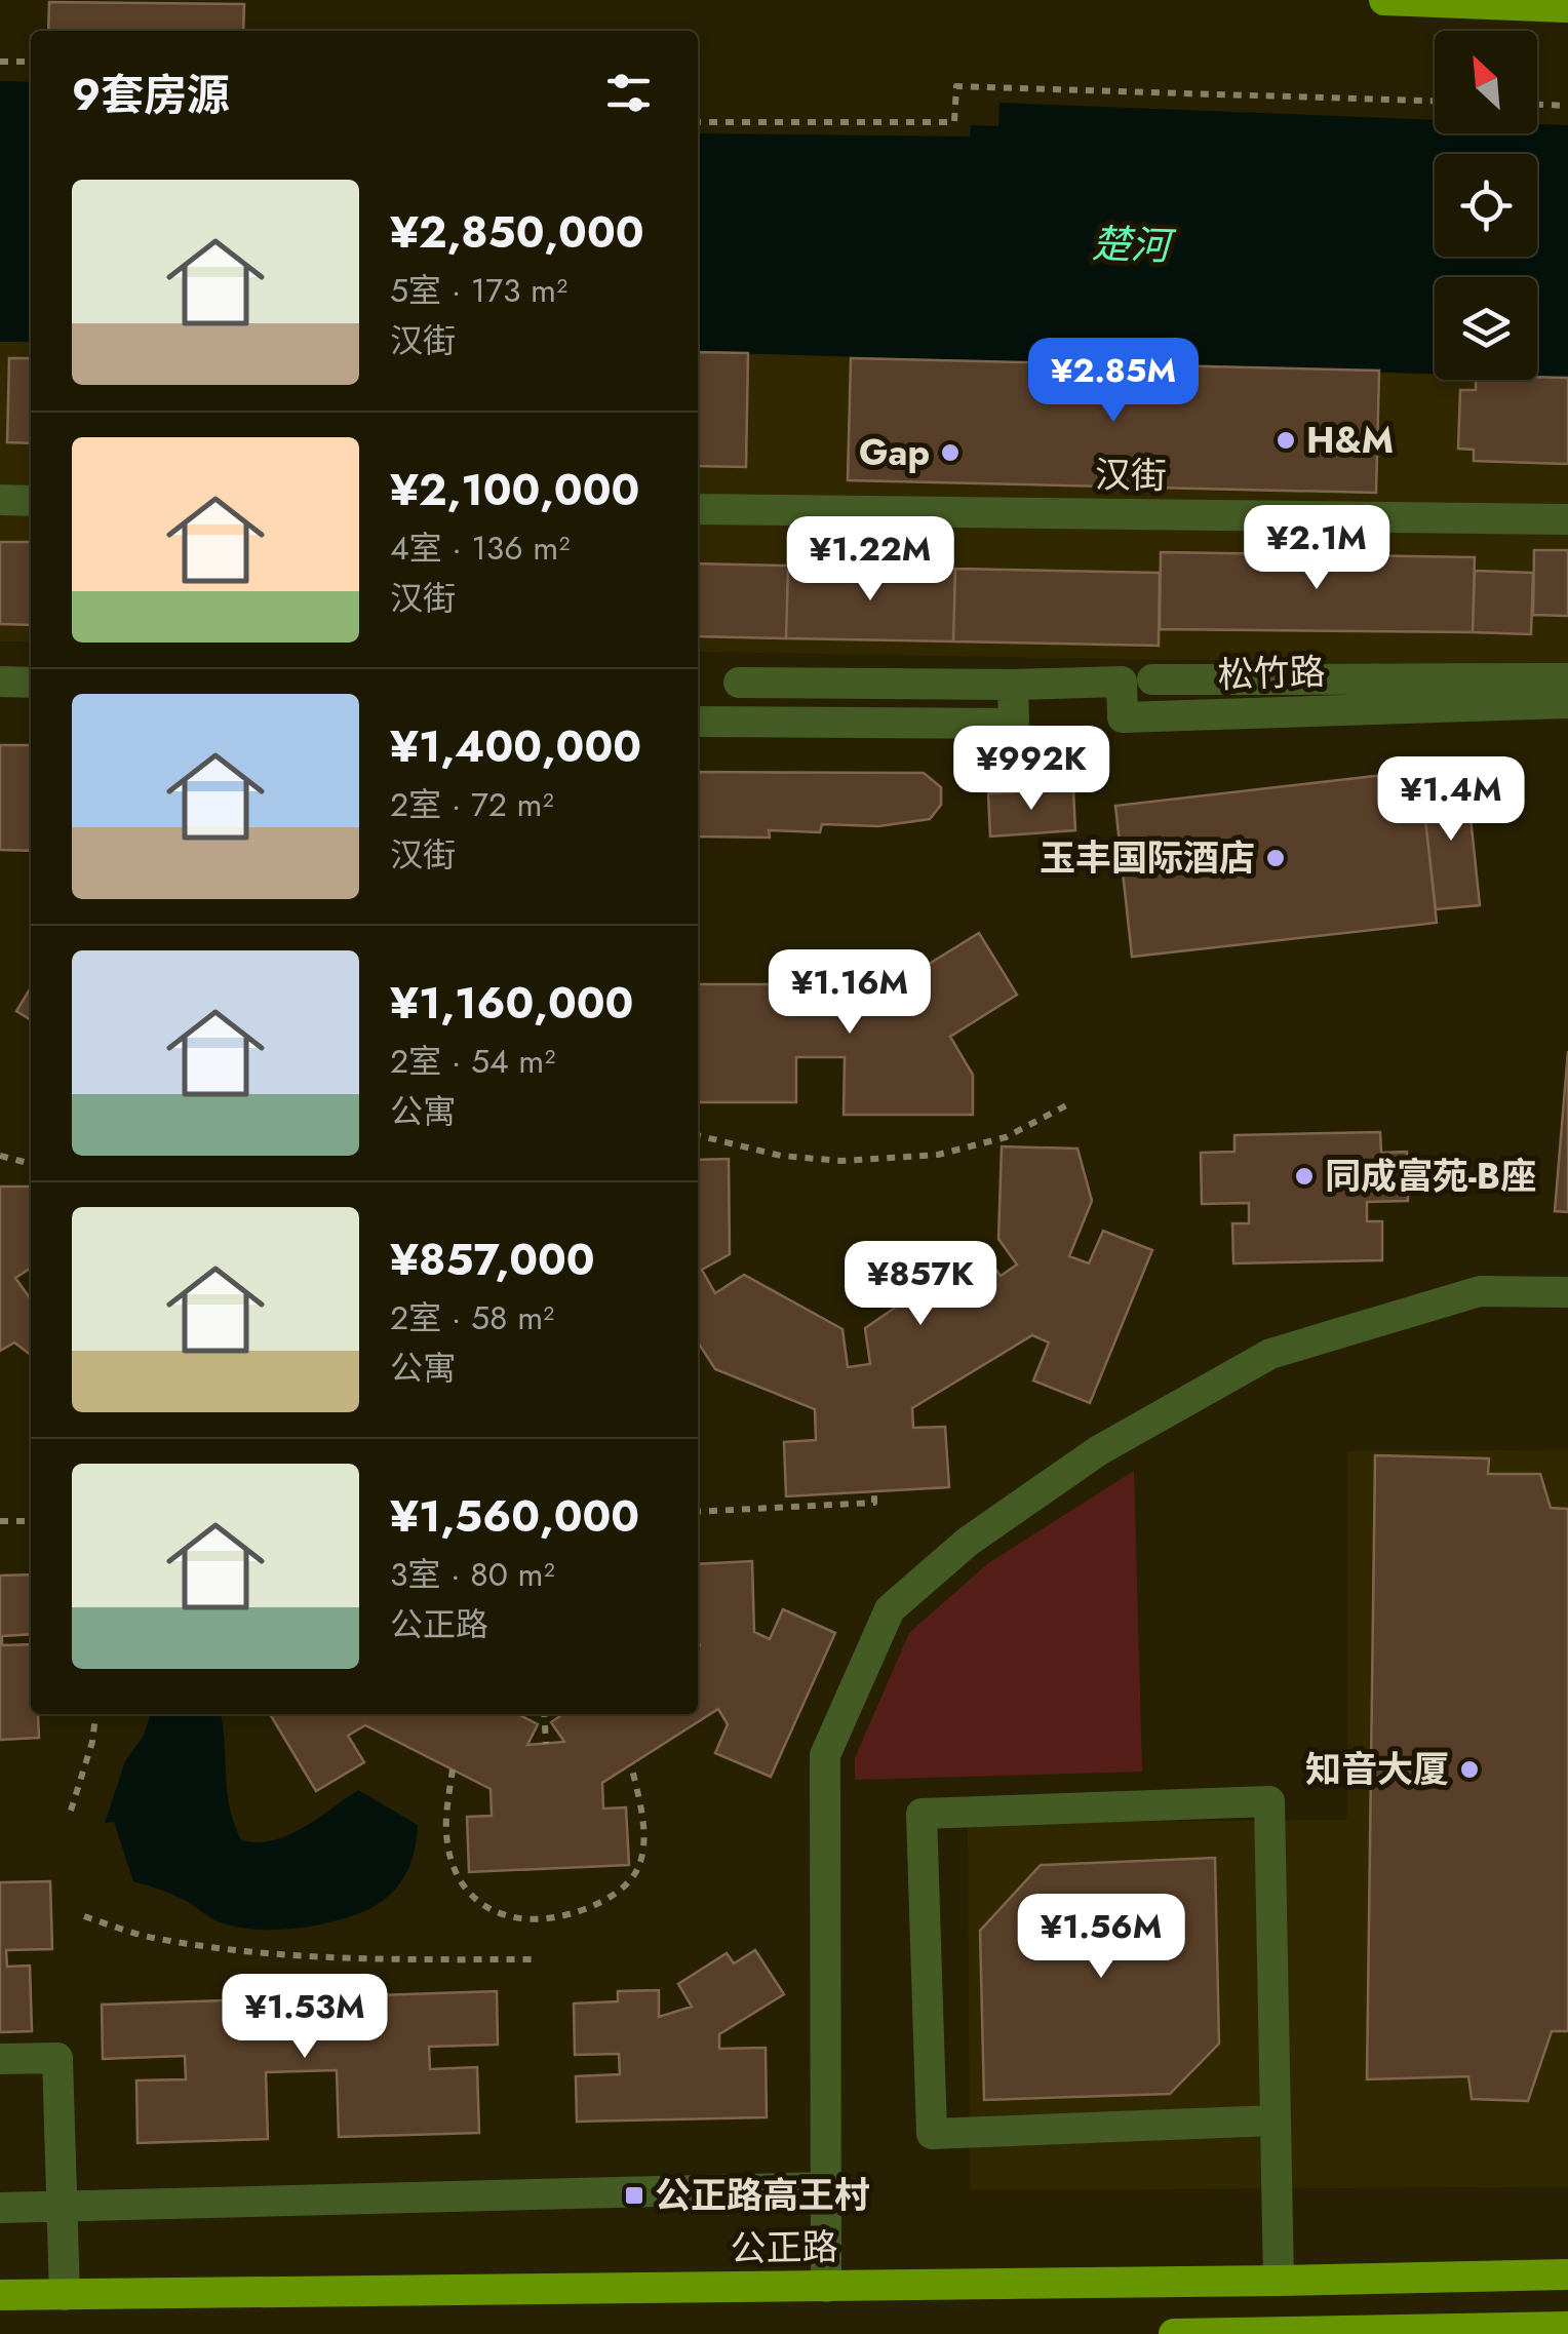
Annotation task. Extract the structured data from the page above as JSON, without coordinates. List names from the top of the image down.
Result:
{
  "streets": {
    "main road": ["公正路"],
    "street": ["汉街", "松竹路"]
  },
  "water": ["楚河"],
  "places": {
    "other": [
      "H&M",
      "Gap",
      "玉丰国际酒店",
      "同成富苑-B座",
      "知音大厦"
    ],
    "transit": ["公正路高王村"]
  },
  "north": "top left",
  "page": {
    "heading": "9套房源",
    "list": [
      {
        "name": "¥2,850,000",
        "note": "5室 · 173 m² · 汉街"
      },
      {
        "name": "¥2,100,000",
        "note": "4室 · 136 m² · 汉街"
      },
      {
        "name": "¥1,400,000",
        "note": "2室 · 72 m² · 汉街"
      },
      {
        "name": "¥1,160,000",
        "note": "2室 · 54 m² · 公寓"
      },
      {
        "name": "¥857,000",
        "note": "2室 · 58 m² · 公寓"
      },
      {
        "name": "¥1,560,000",
        "note": "3室 · 80 m² · 公正路"
      }
    ],
    "price": [
      "¥2.85M",
      "¥2.1M",
      "¥1.22M",
      "¥992K",
      "¥1.4M",
      "¥1.16M",
      "¥857K",
      "¥1.56M",
      "¥1.53M"
    ]
  }
}
